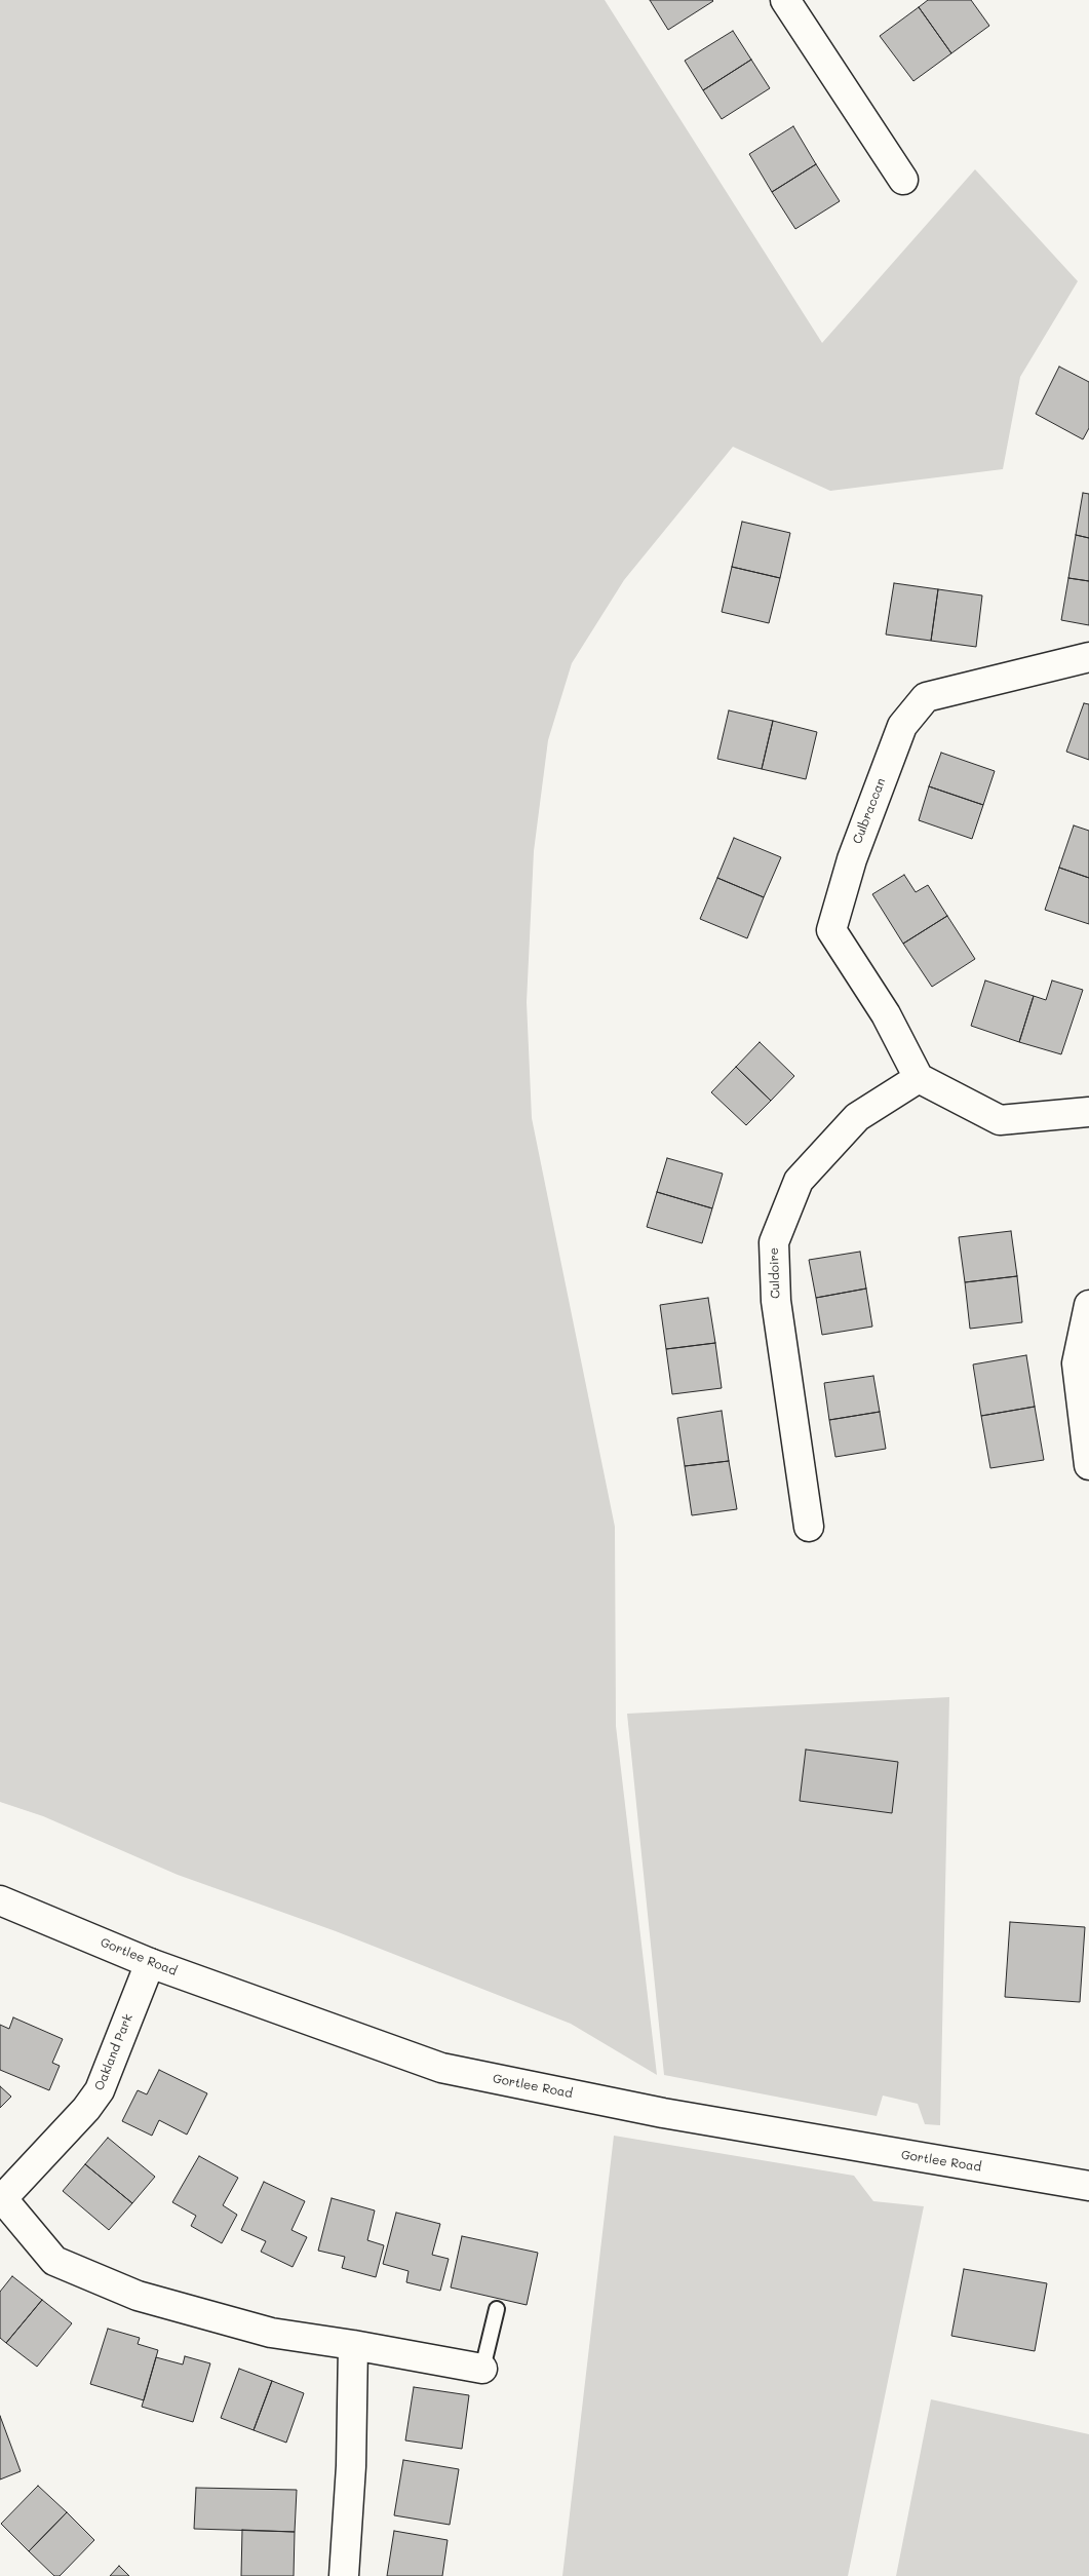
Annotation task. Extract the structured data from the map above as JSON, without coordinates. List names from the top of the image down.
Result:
{
  "streets": {
    "street": [
      "Culbraccan",
      "Culdoire",
      "Gortlee Road",
      "Oakland Park"
    ]
  },
  "crossings": [
    ["Culbraccan", "Culdoire"],
    ["Gortlee Road", "Oakland Park"]
  ]
}
